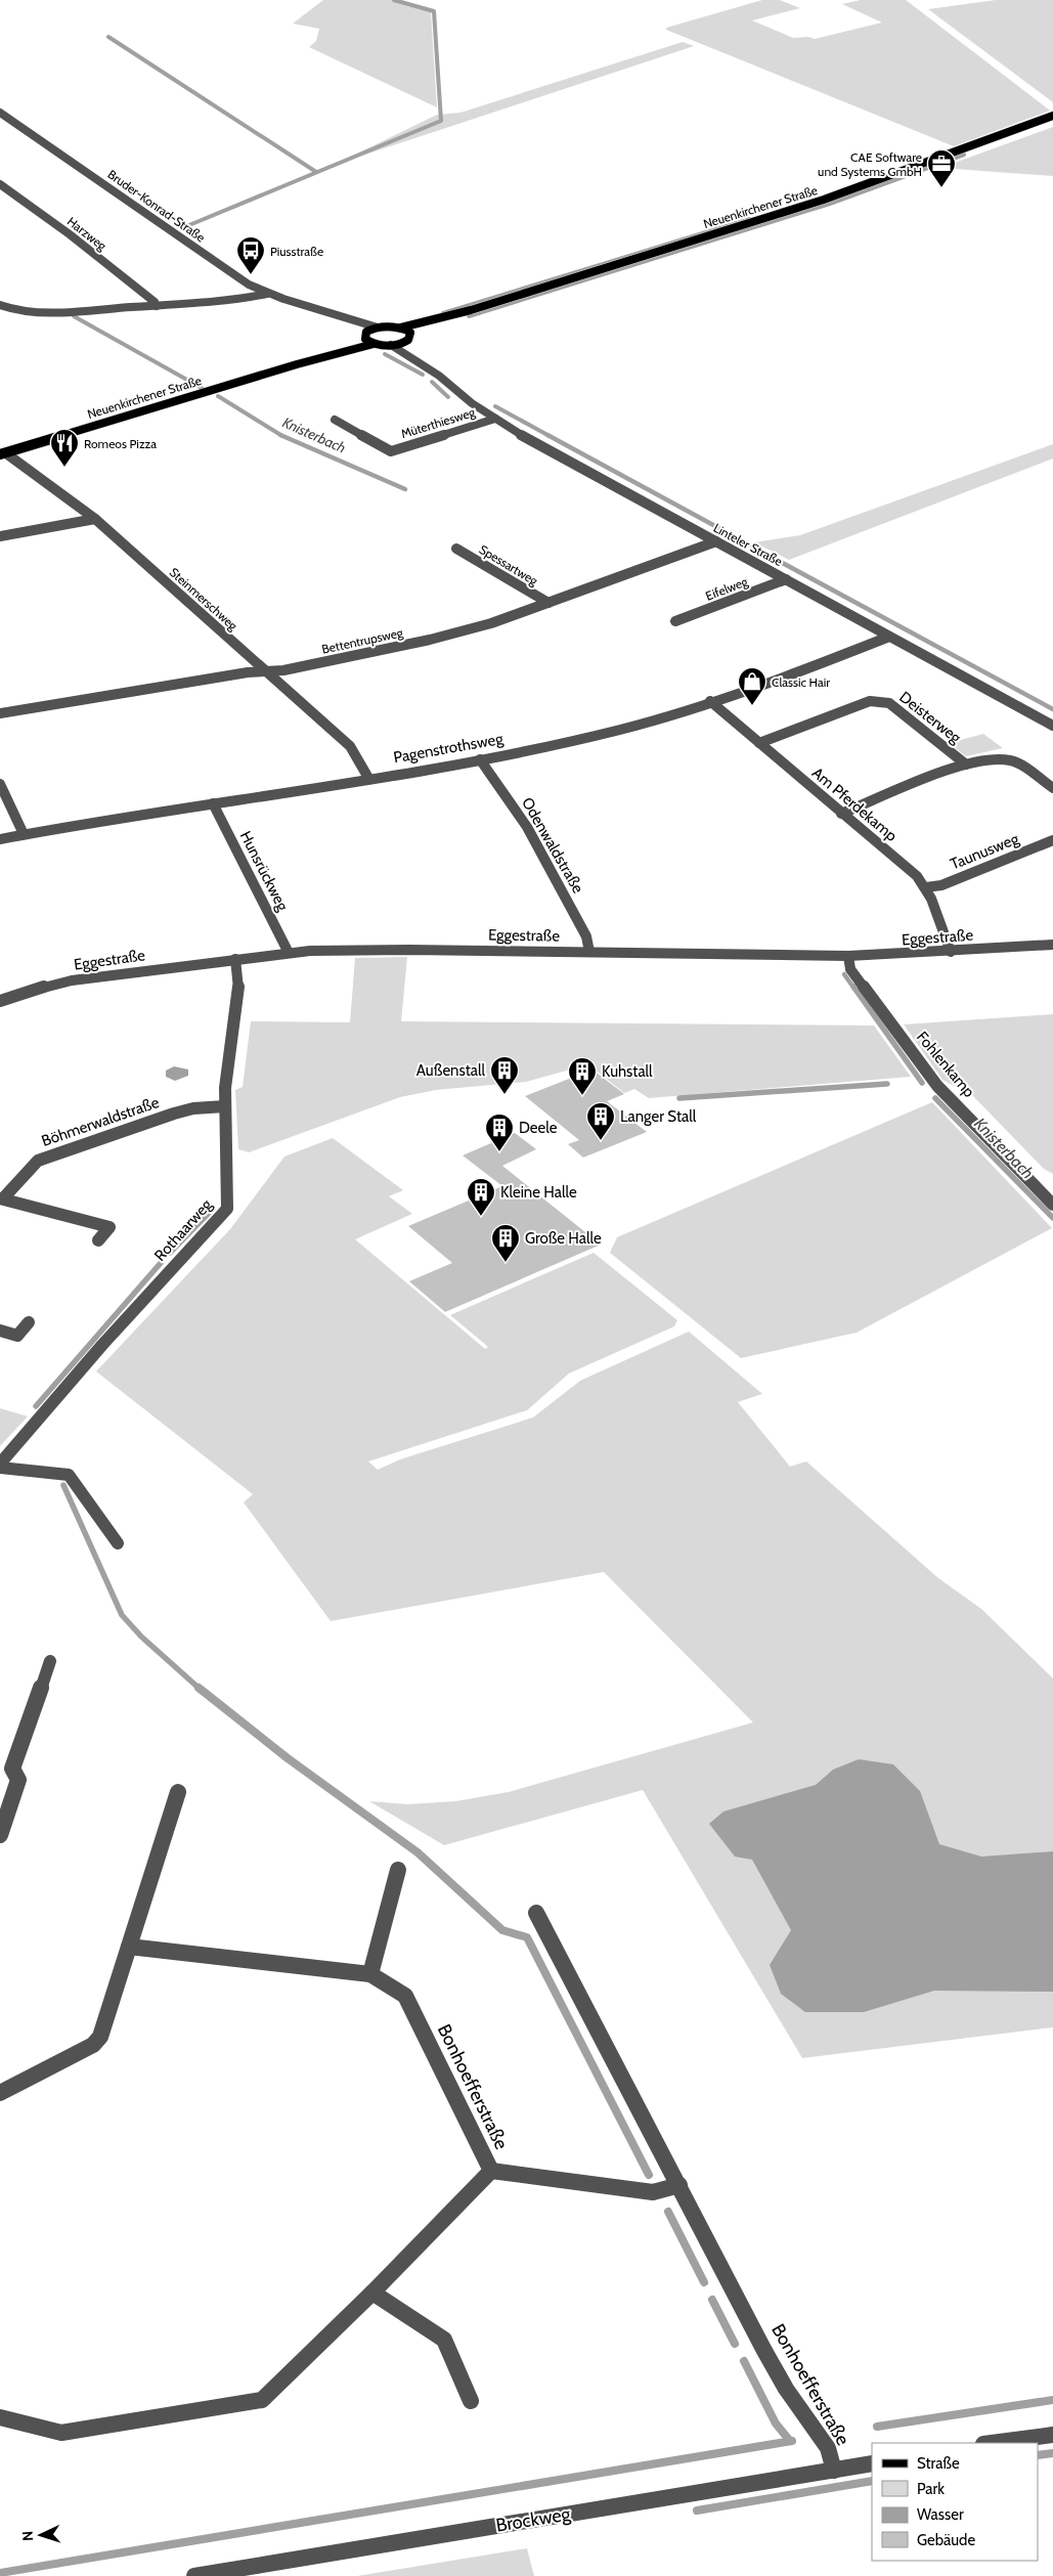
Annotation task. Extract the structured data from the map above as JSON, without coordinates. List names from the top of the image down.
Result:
{
  "streets": {
    "main road": ["Neuenkirchener Straße"],
    "street": [
      "Bruder-Konrad-Straße",
      "Harzweg",
      "Müterthiesweg",
      "Linteler Straße",
      "Spessartweg",
      "Eifelweg",
      "Steinmerschweg",
      "Bettentrupsweg",
      "Deisterweg",
      "Pagenstrothsweg",
      "Am Pferdekamp",
      "Odenwaldstraße",
      "Taunusweg",
      "Hunsrückweg",
      "Eggestraße",
      "Fohlenkamp",
      "Böhmerwaldstraße",
      "Rothaarweg",
      "Bonhoefferstraße",
      "Brockweg"
    ]
  },
  "crossings": [
    ["Bruder-Konrad-Straße", "Neuenkirchener Straße"],
    ["Neuenkirchener Straße", "Steinmerschweg"],
    ["Müterthiesweg", "Linteler Straße"],
    ["Linteler Straße", "Eifelweg"],
    ["Linteler Straße", "Bettentrupsweg"],
    ["Linteler Straße", "Pagenstrothsweg"],
    ["Spessartweg", "Bettentrupsweg"],
    ["Steinmerschweg", "Bettentrupsweg"],
    ["Steinmerschweg", "Pagenstrothsweg"],
    ["Deisterweg", "Am Pferdekamp"],
    ["Pagenstrothsweg", "Am Pferdekamp"],
    ["Pagenstrothsweg", "Odenwaldstraße"],
    ["Pagenstrothsweg", "Hunsrückweg"],
    ["Am Pferdekamp", "Taunusweg"],
    ["Am Pferdekamp", "Eggestraße"],
    ["Odenwaldstraße", "Eggestraße"],
    ["Hunsrückweg", "Eggestraße"],
    ["Eggestraße", "Fohlenkamp"],
    ["Eggestraße", "Rothaarweg"],
    ["Böhmerwaldstraße", "Rothaarweg"],
    ["Bonhoefferstraße", "Brockweg"]
  ],
  "water": ["Knisterbach"],
  "places": {
    "office": ["CAE Software und Systems GmbH"],
    "bus stop": ["Piusstraße"],
    "restaurant": ["Romeos Pizza"],
    "shop": ["Classic Hair"],
    "building": [
      "Außenstall",
      "Kuhstall",
      "Langer Stall",
      "Deele",
      "Kleine Halle",
      "Große Halle"
    ]
  },
  "legend": [
    "Straße",
    "Park",
    "Wasser",
    "Gebäude"
  ],
  "north": "left"
}
